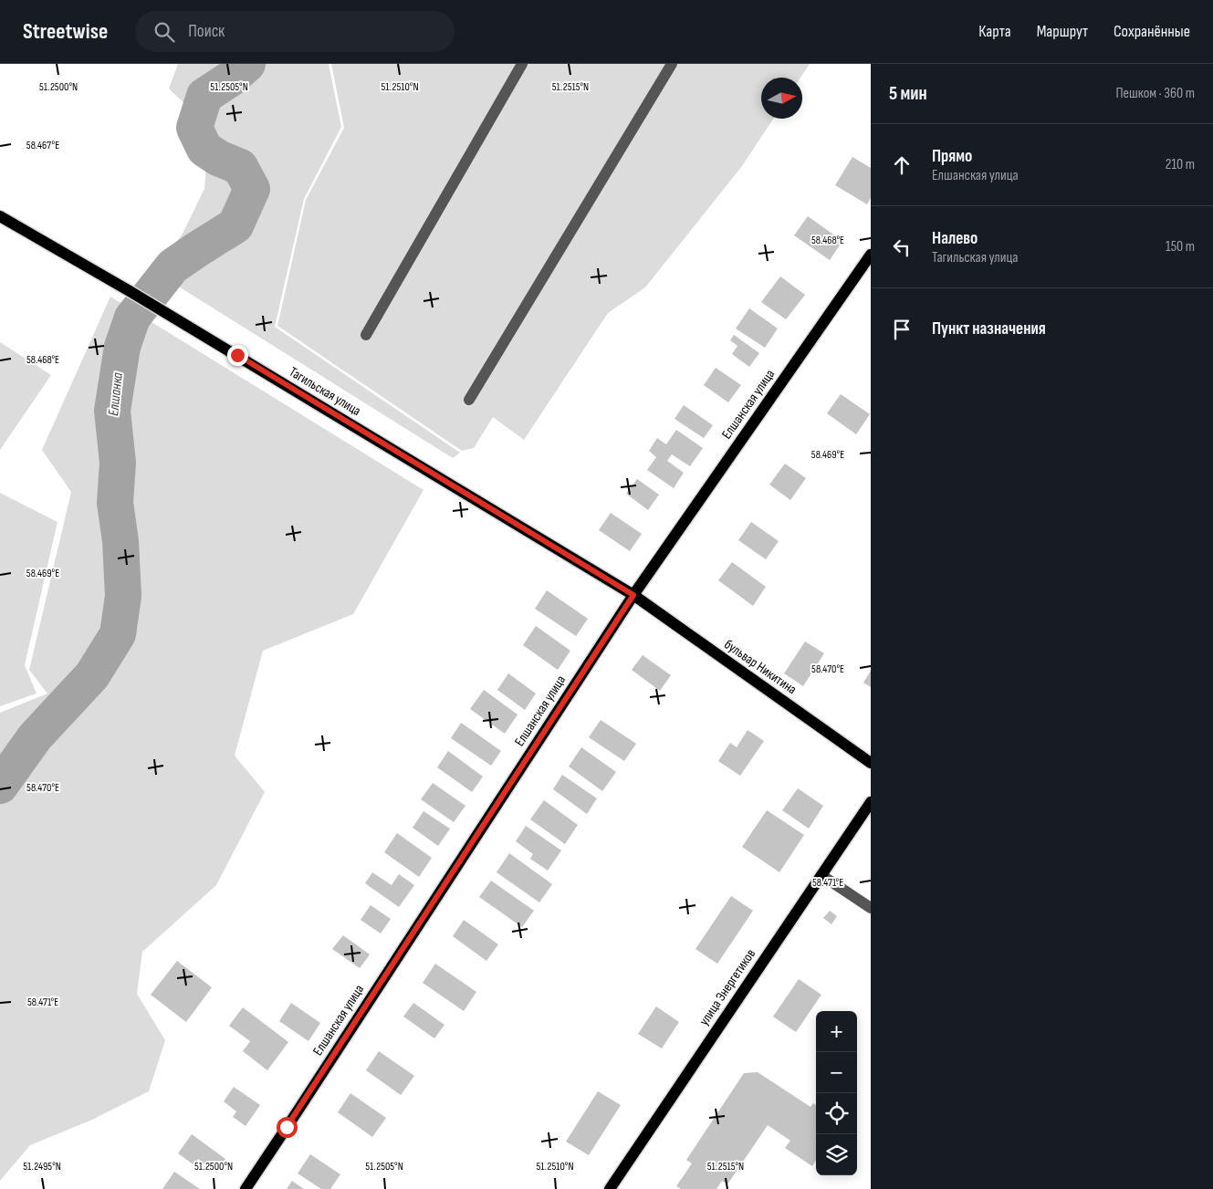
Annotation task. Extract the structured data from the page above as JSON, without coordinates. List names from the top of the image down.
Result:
{
  "streets": {
    "main road": [
      "Тагильская улица",
      "Елшанская улица",
      "бульвар Никитина",
      "улица Энергетиков"
    ]
  },
  "crossings": [
    ["Тагильская улица", "Елшанская улица"],
    ["Тагильская улица", "бульвар Никитина"],
    ["Елшанская улица", "бульвар Никитина"]
  ],
  "water": ["Елшанка"],
  "north": "right",
  "page": {
    "header": "Streetwise",
    "search": "Поиск",
    "nav": ["Карта", "Маршрут", "Сохранённые"],
    "heading": ["5 мин", "Пешком · 360 m"],
    "list": [
      ["Прямо", "Елшанская улица", "210 m"],
      ["Налево", "Тагильская улица", "150 m"],
      "Пункт назначения"
    ],
    "map_buttons": ["+", "−"]
  },
  "coordinates": [
    "51.2500°N",
    "51.2505°N",
    "51.2510°N",
    "51.2515°N",
    "58.467°E",
    "58.468°E",
    "58.469°E",
    "58.470°E",
    "58.471°E",
    "51.2495°N"
  ]
}
